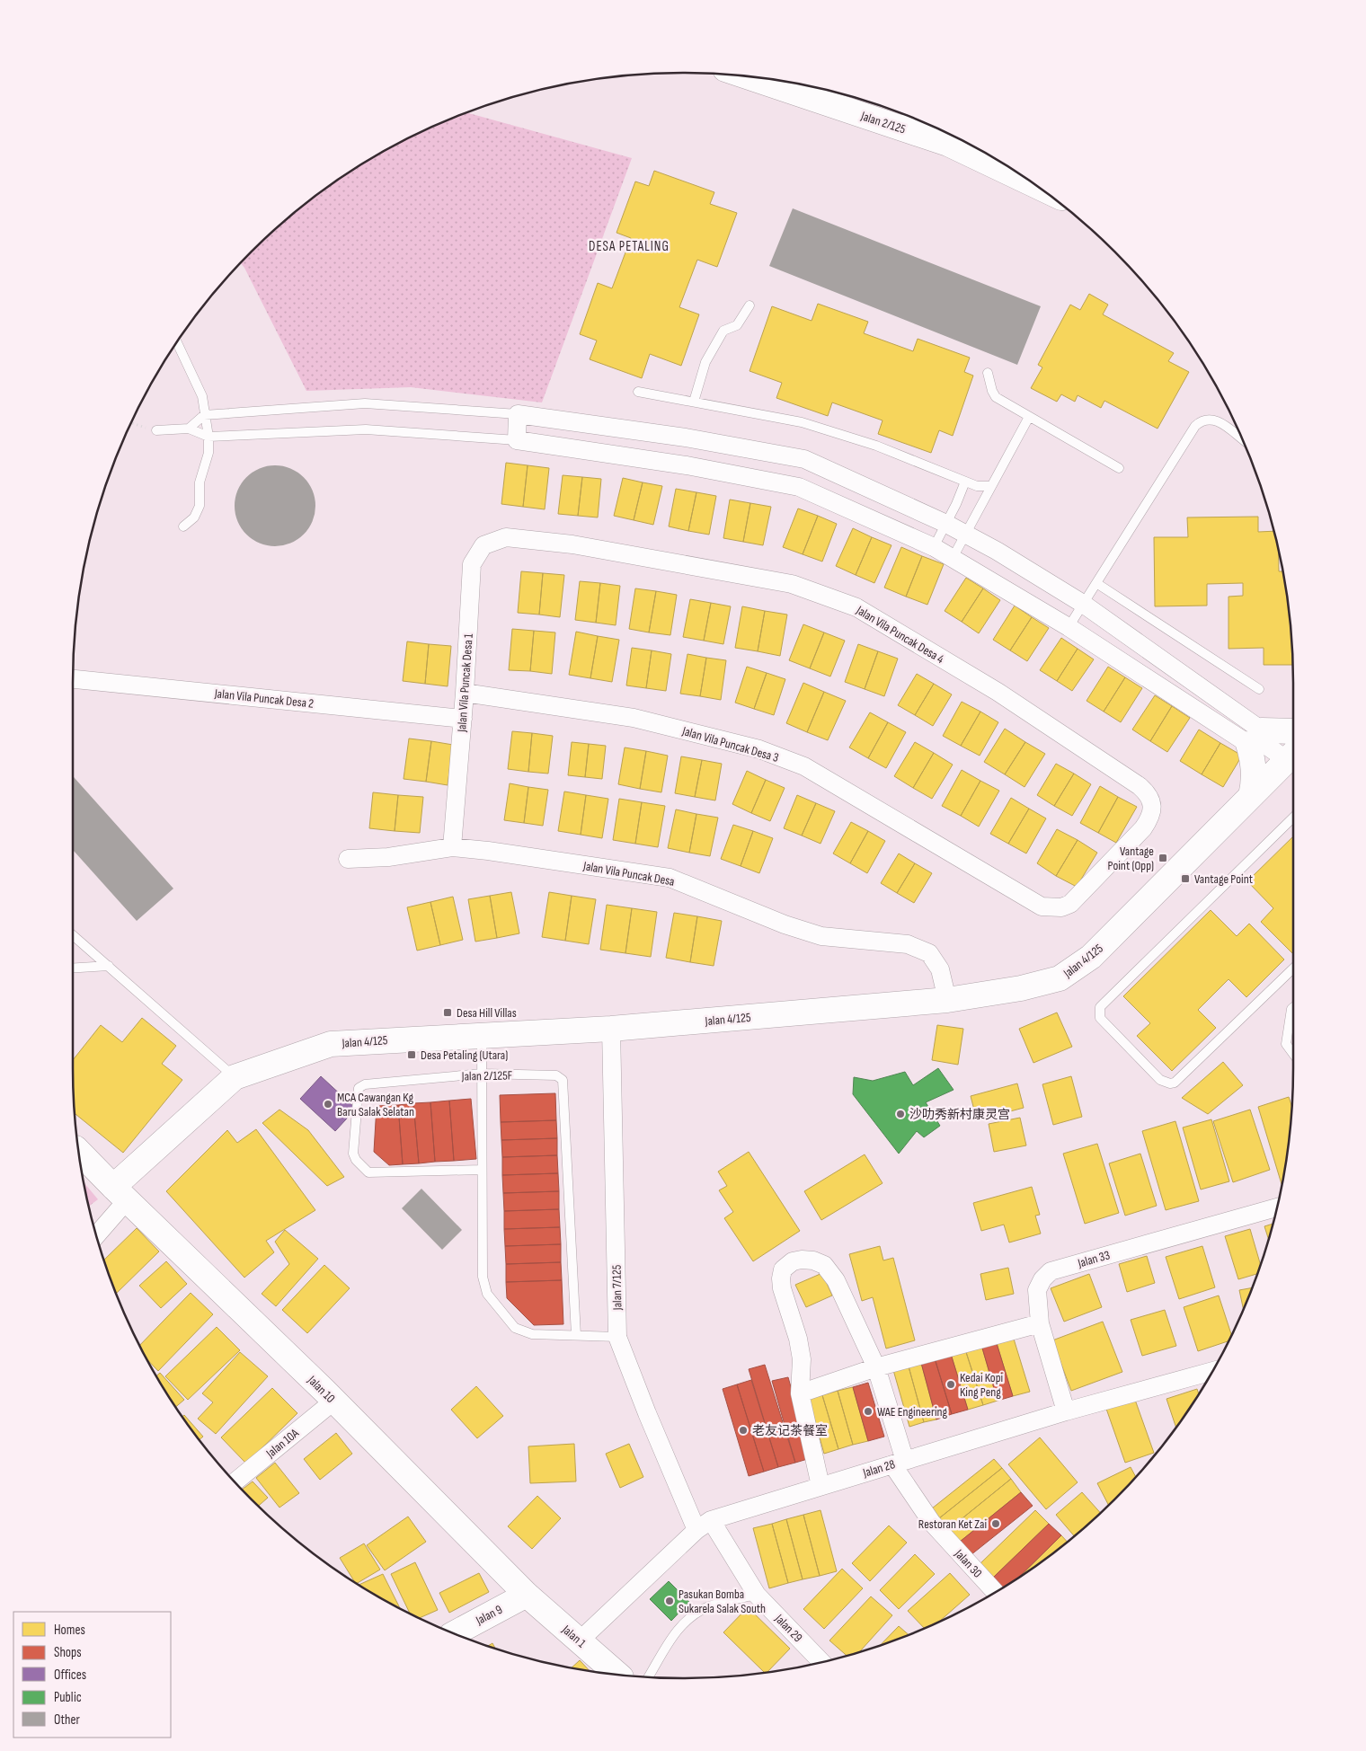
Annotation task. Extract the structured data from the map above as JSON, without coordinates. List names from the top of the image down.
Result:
{
  "streets": {
    "street": [
      "Jalan 2/125",
      "Jalan Vila Puncak Desa 4",
      "Jalan Vila Puncak Desa 1",
      "Jalan Vila Puncak Desa 2",
      "Jalan Vila Puncak Desa 3",
      "Jalan Vila Puncak Desa",
      "Jalan 4/125",
      "Jalan 33",
      "Jalan 7/125",
      "Jalan 10",
      "Jalan 10A",
      "Jalan 28",
      "Jalan 30",
      "Jalan 9",
      "Jalan 29",
      "Jalan 1"
    ],
    "lane": ["Jalan 2/125F"]
  },
  "crossings": [
    ["Jalan Vila Puncak Desa 4", "Jalan Vila Puncak Desa 1"],
    ["Jalan Vila Puncak Desa 4", "Jalan Vila Puncak Desa 3"],
    ["Jalan Vila Puncak Desa 1", "Jalan Vila Puncak Desa 2"],
    ["Jalan Vila Puncak Desa 1", "Jalan Vila Puncak Desa 3"],
    ["Jalan Vila Puncak Desa 1", "Jalan Vila Puncak Desa"],
    ["Jalan Vila Puncak Desa", "Jalan 4/125"],
    ["Jalan 4/125", "Jalan 7/125"],
    ["Jalan 4/125", "Jalan 10"],
    ["Jalan 33", "Jalan 28"],
    ["Jalan 7/125", "Jalan 28"],
    ["Jalan 10", "Jalan 10A"],
    ["Jalan 10", "Jalan 9"],
    ["Jalan 10", "Jalan 1"],
    ["Jalan 28", "Jalan 30"],
    ["Jalan 28", "Jalan 29"],
    ["Jalan 28", "Jalan 1"],
    ["Jalan 9", "Jalan 1"]
  ],
  "districts": ["DESA PETALING"],
  "places": {
    "transit": [
      "Vantage Point (Opp)",
      "Vantage Point",
      "Desa Hill Villas",
      "Desa Petaling (Utara)"
    ],
    "other": [
      "MCA Cawangan Kg Baru Salak Selatan",
      "沙叻秀新村康灵宫",
      "Kedai Kopi King Peng",
      "WAE Engineering",
      "老友记茶餐室",
      "Restoran Ket Zai",
      "Pasukan Bomba Sukarela Salak South"
    ]
  },
  "legend": [
    "Homes",
    "Shops",
    "Offices",
    "Public",
    "Other"
  ]
}
